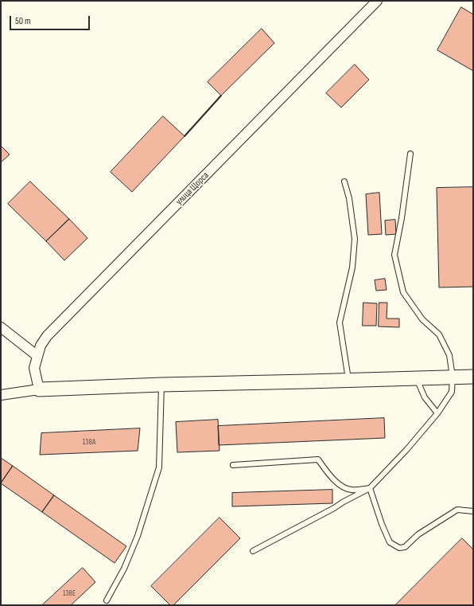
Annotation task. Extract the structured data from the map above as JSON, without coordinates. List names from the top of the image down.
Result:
{
  "streets": {
    "street": ["улица Щорса"]
  },
  "house_numbers": ["138А", "138Е"],
  "scale_bar": "50 m"
}
